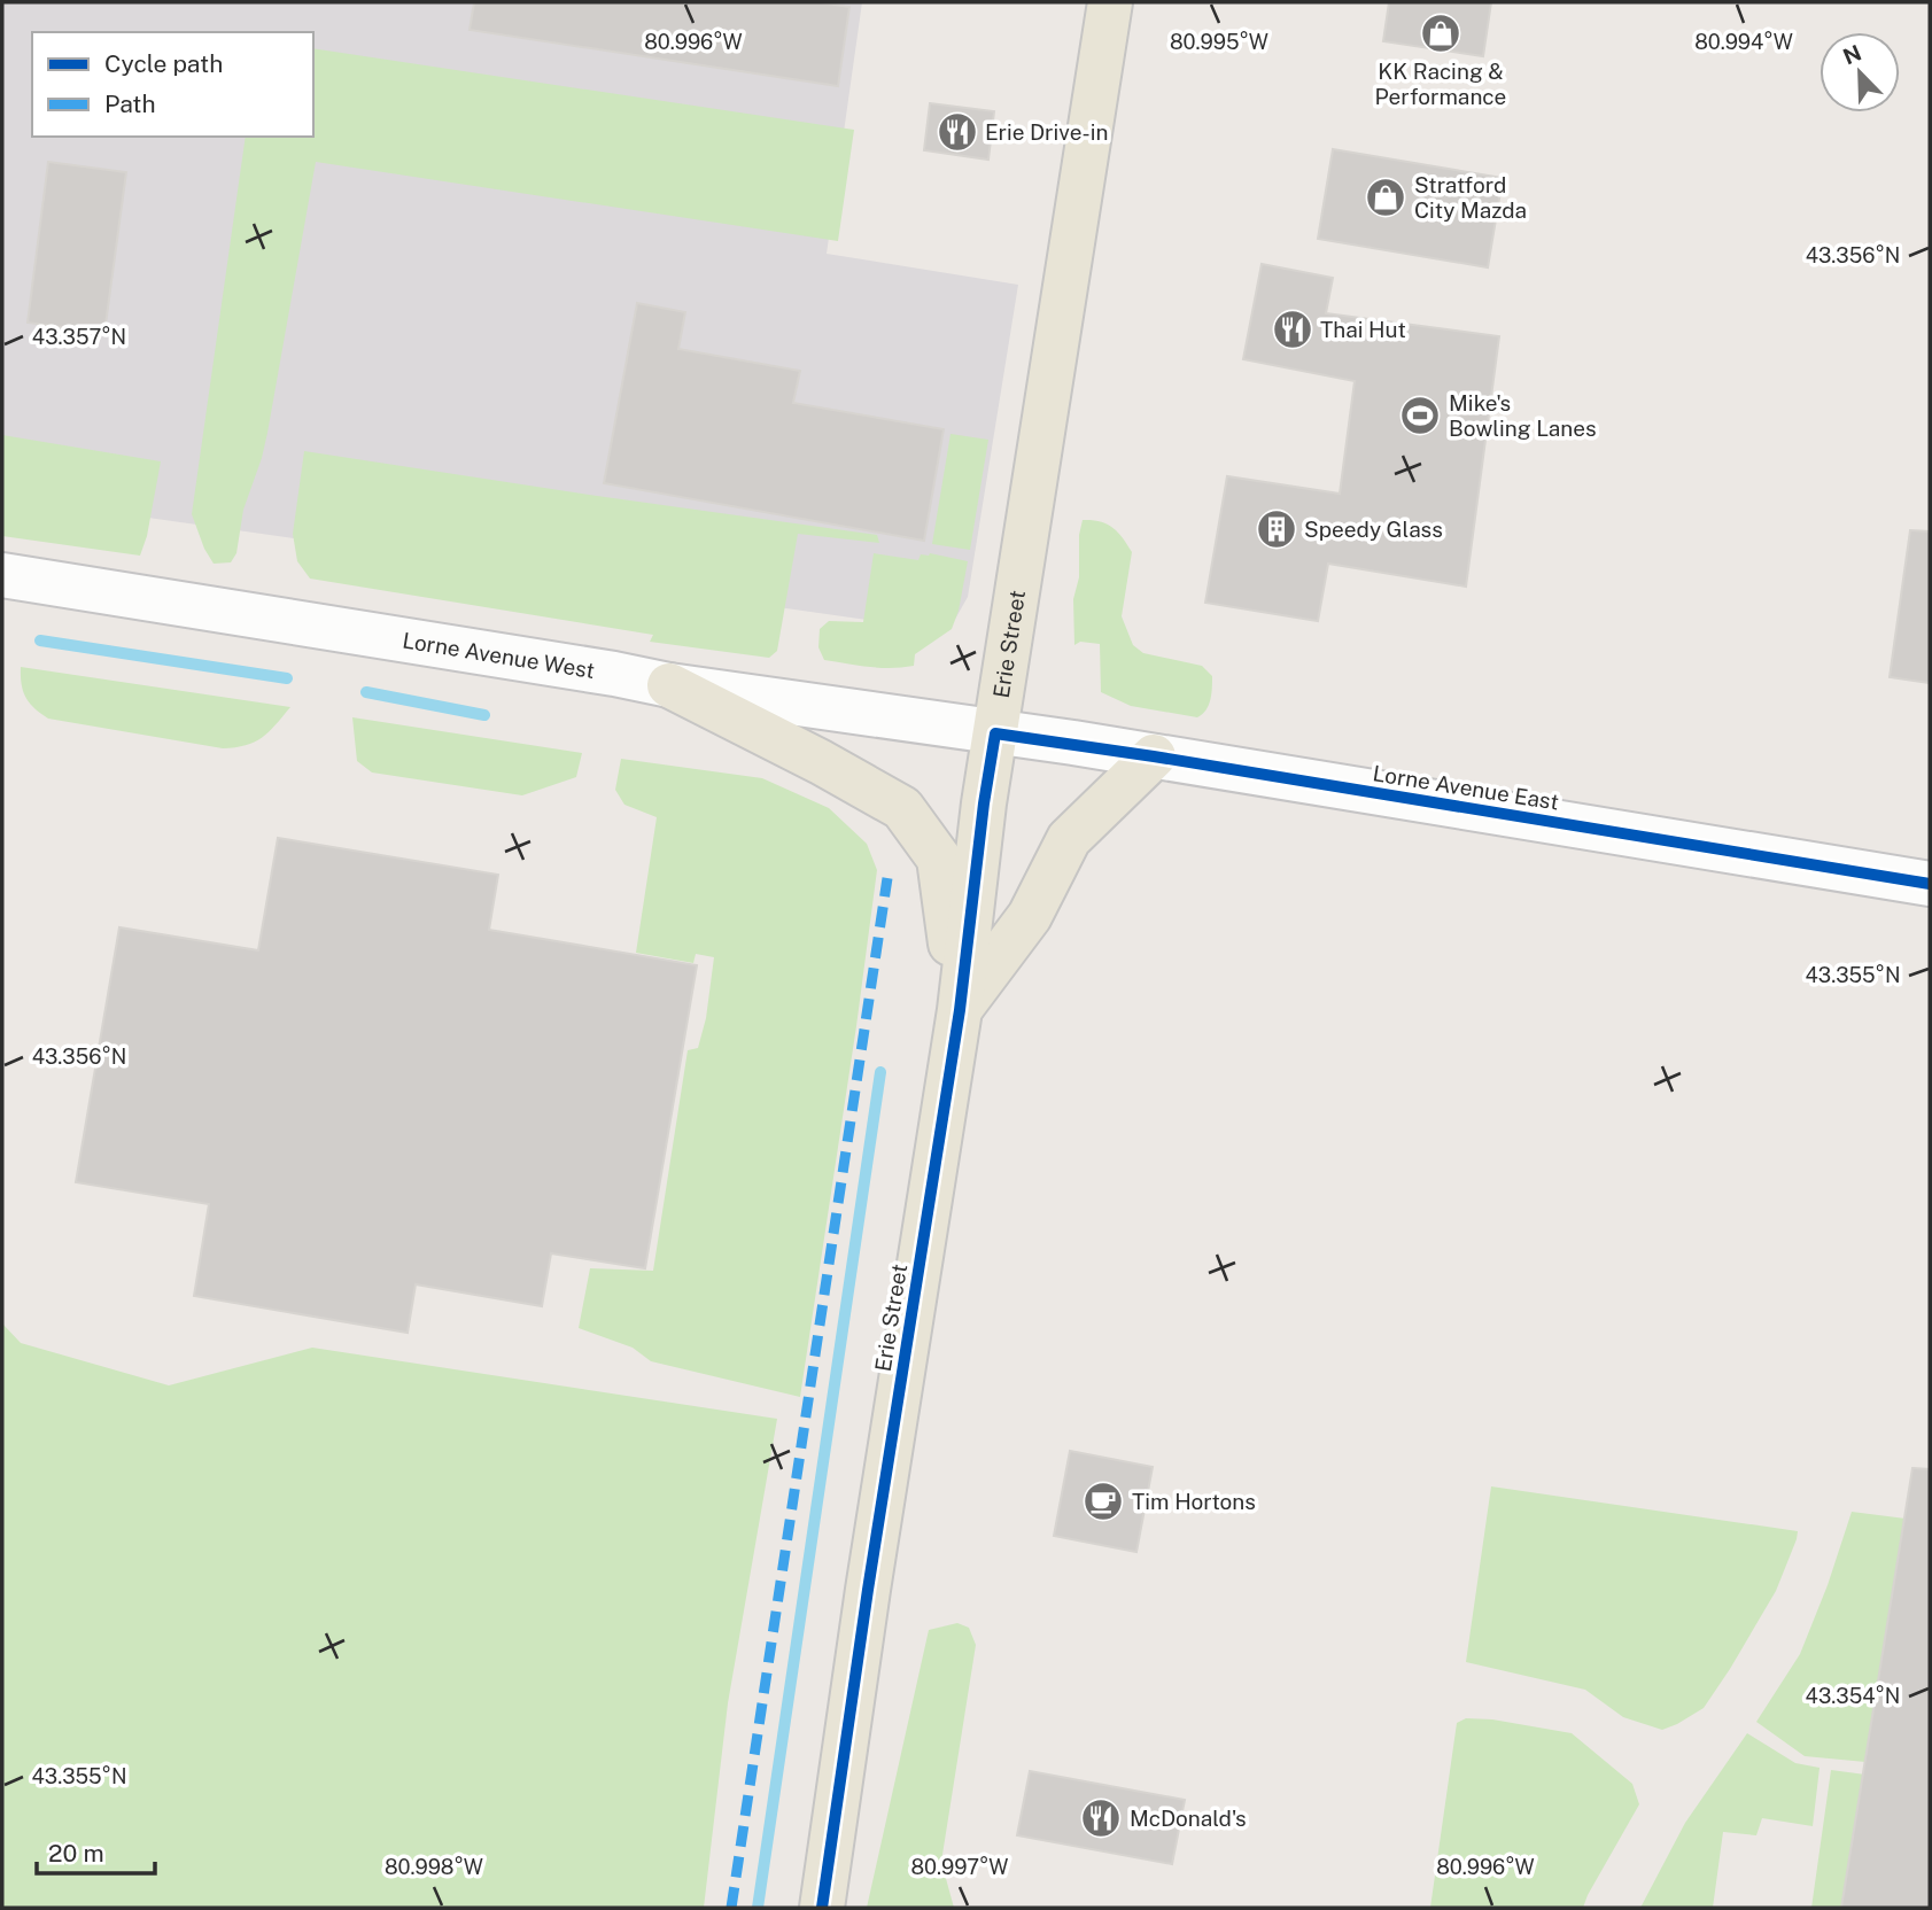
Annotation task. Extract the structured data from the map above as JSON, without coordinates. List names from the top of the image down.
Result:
{
  "streets": {
    "main road": ["Erie Street", "Lorne Avenue West", "Lorne Avenue East"]
  },
  "crossings": [
    ["Erie Street", "Lorne Avenue West"],
    ["Erie Street", "Lorne Avenue East"],
    ["Lorne Avenue West", "Lorne Avenue East"]
  ],
  "places": {
    "shop": ["KK Racing & Performance", "Stratford City Mazda"],
    "restaurant": ["Erie Drive-in", "Thai Hut", "McDonald's"],
    "sports": ["Mike's Bowling Lanes"],
    "building": ["Speedy Glass"],
    "cafe": ["Tim Hortons"]
  },
  "legend": ["Cycle path", "Path"],
  "scale_bar": "20 m",
  "north": "top left",
  "coordinates": [
    "80.996°W",
    "80.995°W",
    "80.994°W",
    "43.356°N",
    "43.357°N",
    "43.355°N",
    "43.354°N",
    "80.998°W",
    "80.997°W"
  ]
}
